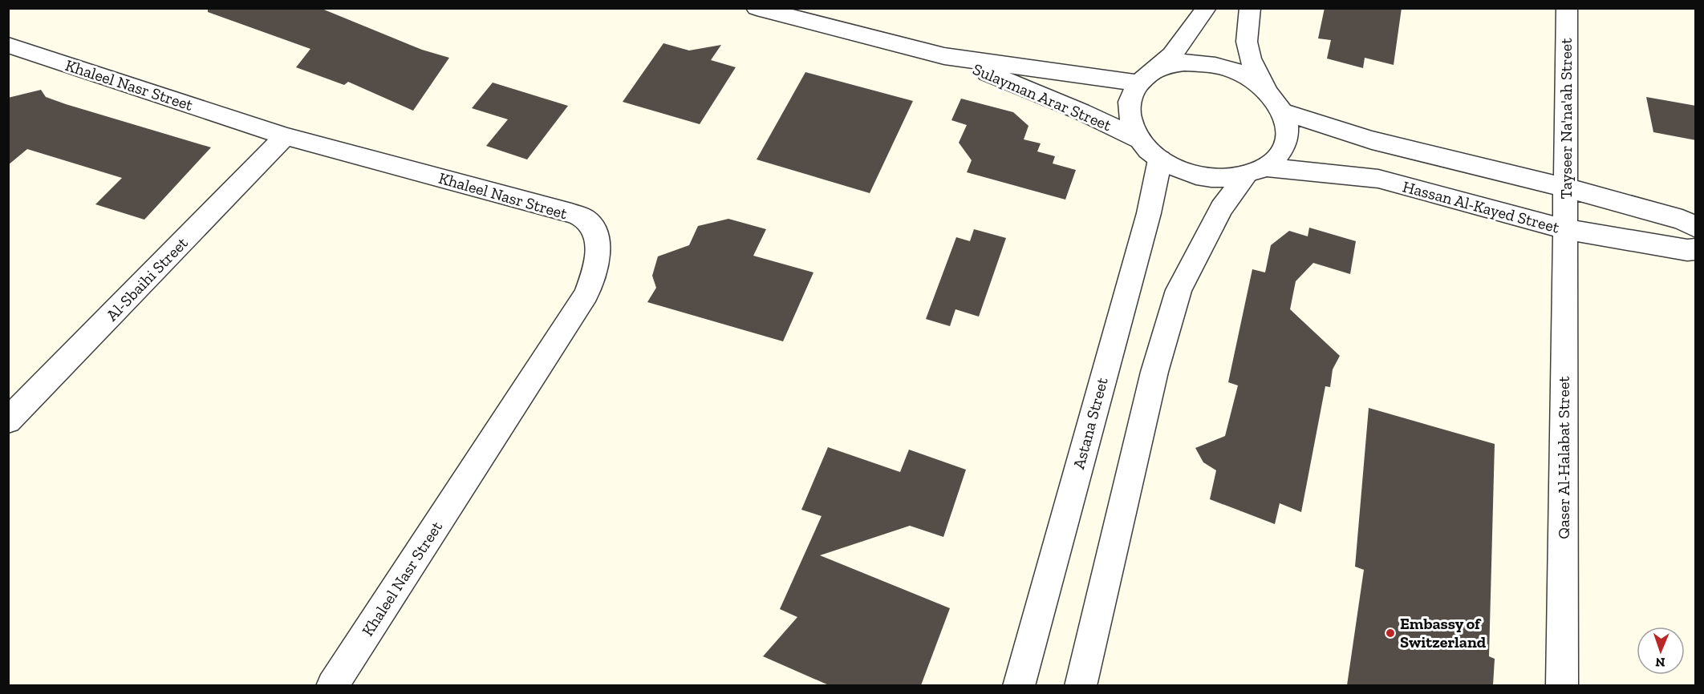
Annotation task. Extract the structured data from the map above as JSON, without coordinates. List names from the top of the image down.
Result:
{
  "streets": {
    "street": [
      "Khaleel Nasr Street",
      "Sulayman Arar Street",
      "Tayseer Na'na'ah Street",
      "Hassan Al-Kayed Street",
      "Al-Sbaihi Street",
      "Astana Street",
      "Qaser Al-Halabat Street"
    ]
  },
  "crossings": [
    ["Khaleel Nasr Street", "Al-Sbaihi Street"],
    ["Sulayman Arar Street", "Hassan Al-Kayed Street"],
    ["Sulayman Arar Street", "Astana Street"],
    ["Tayseer Na'na'ah Street", "Hassan Al-Kayed Street"],
    ["Tayseer Na'na'ah Street", "Qaser Al-Halabat Street"],
    ["Hassan Al-Kayed Street", "Astana Street"],
    ["Hassan Al-Kayed Street", "Qaser Al-Halabat Street"]
  ],
  "places": ["Embassy of Switzerland"],
  "north": "bottom"
}
